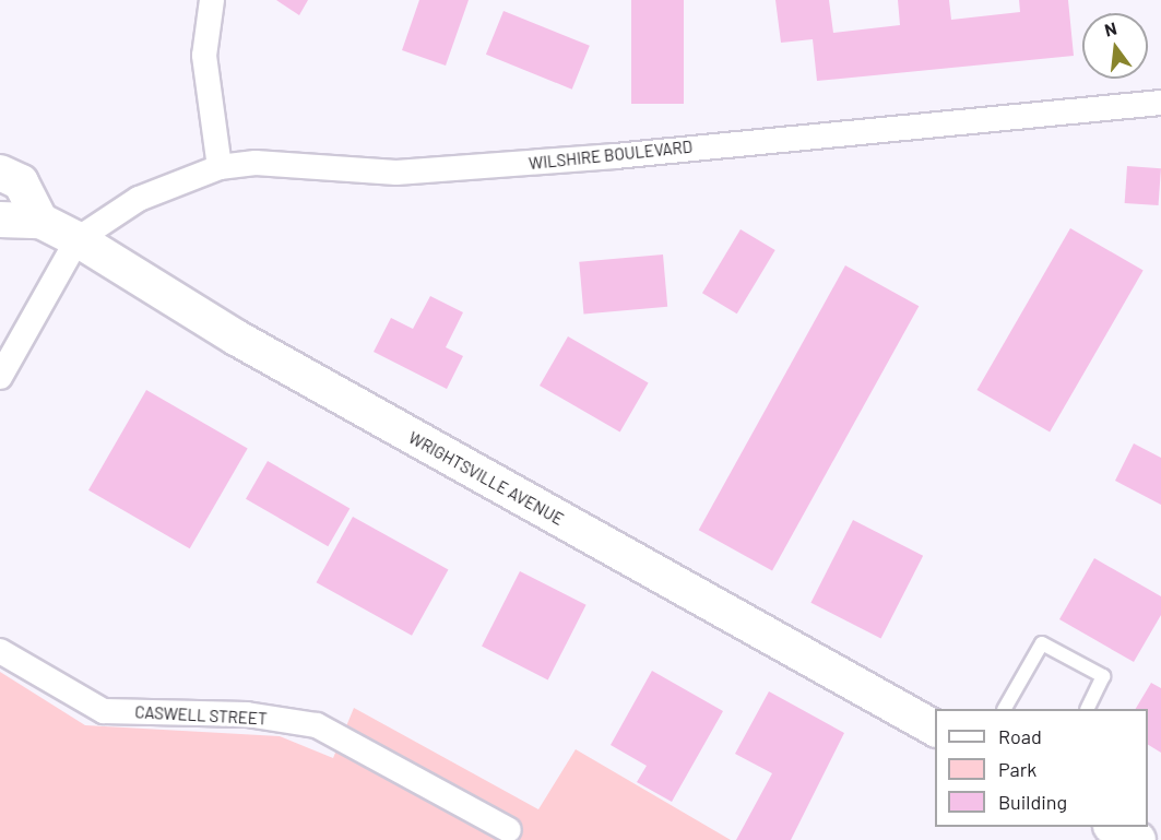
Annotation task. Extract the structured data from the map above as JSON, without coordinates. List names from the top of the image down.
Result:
{
  "streets": {
    "street": ["WILSHIRE BOULEVARD", "WRIGHTSVILLE AVENUE", "CASWELL STREET"]
  },
  "crossings": [
    ["WILSHIRE BOULEVARD", "WRIGHTSVILLE AVENUE"]
  ],
  "legend": ["Road", "Park", "Building"],
  "north": "top"
}
